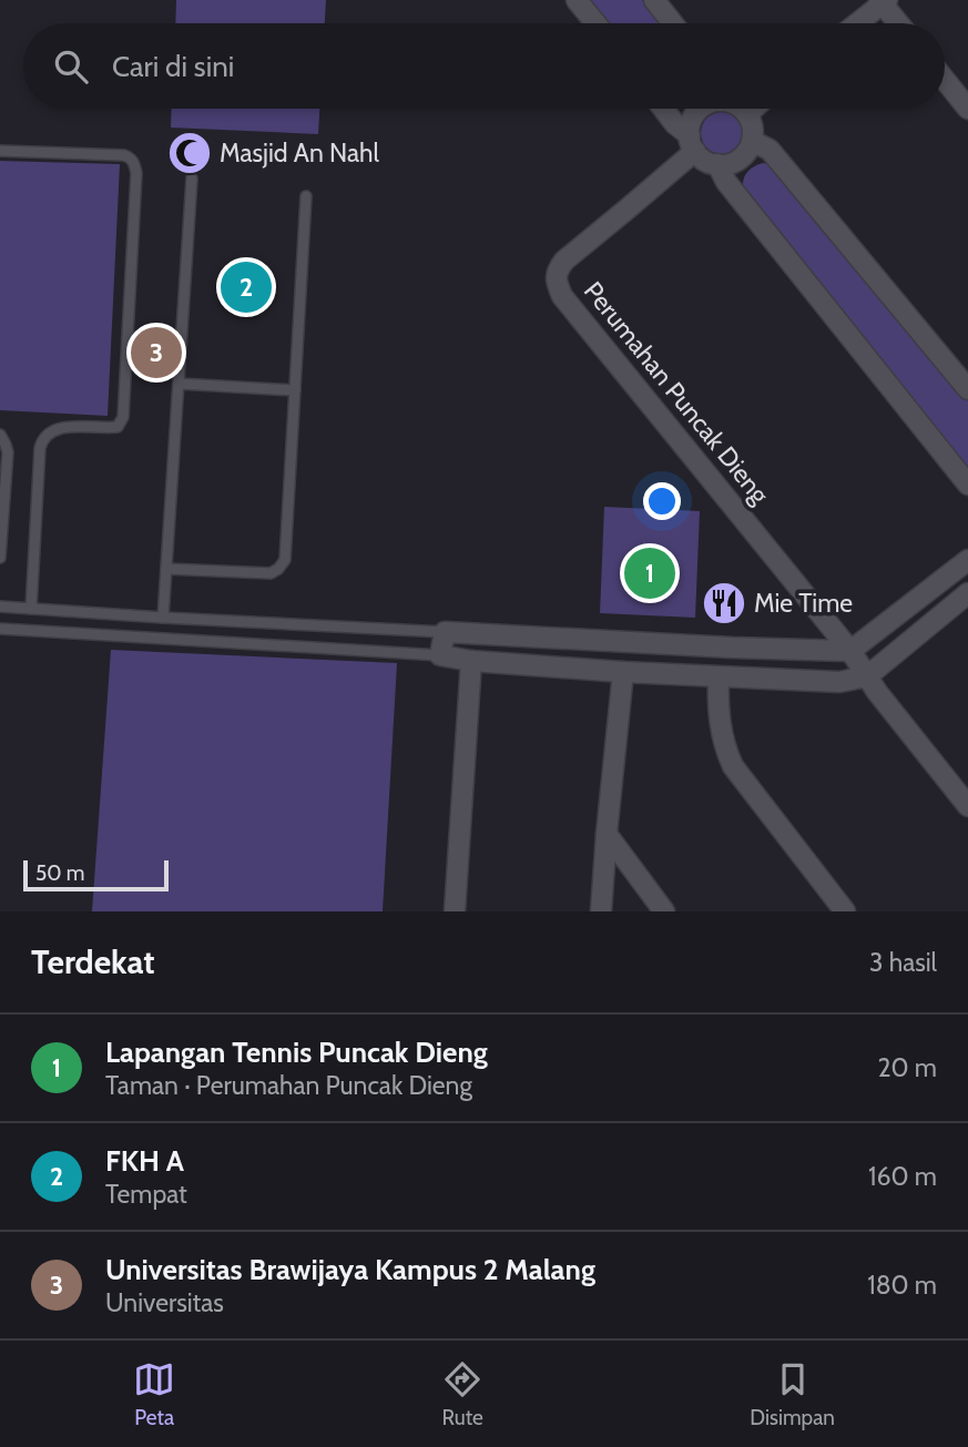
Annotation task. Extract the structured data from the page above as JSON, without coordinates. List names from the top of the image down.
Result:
{
  "streets": {
    "street": ["Perumahan Puncak Dieng"]
  },
  "places": {
    "mosque": ["Masjid An Nahl"],
    "restaurant": ["Mie Time"]
  },
  "scale_bar": "50 m",
  "page": {
    "search": "Cari di sini",
    "pins": ["2", "3", "1"],
    "scale": "50 m",
    "heading": ["Terdekat", "3 hasil"],
    "list": [
      {
        "mark": "1",
        "name": "Lapangan Tennis Puncak Dieng",
        "note": "Taman · Perumahan Puncak Dieng",
        "value": "20 m"
      },
      {
        "mark": "2",
        "name": "FKH A",
        "note": "Tempat",
        "value": "160 m"
      },
      {
        "mark": "3",
        "name": "Universitas Brawijaya Kampus 2 Malang",
        "note": "Universitas",
        "value": "180 m"
      }
    ],
    "nav": ["Peta", "Rute", "Disimpan"]
  }
}
